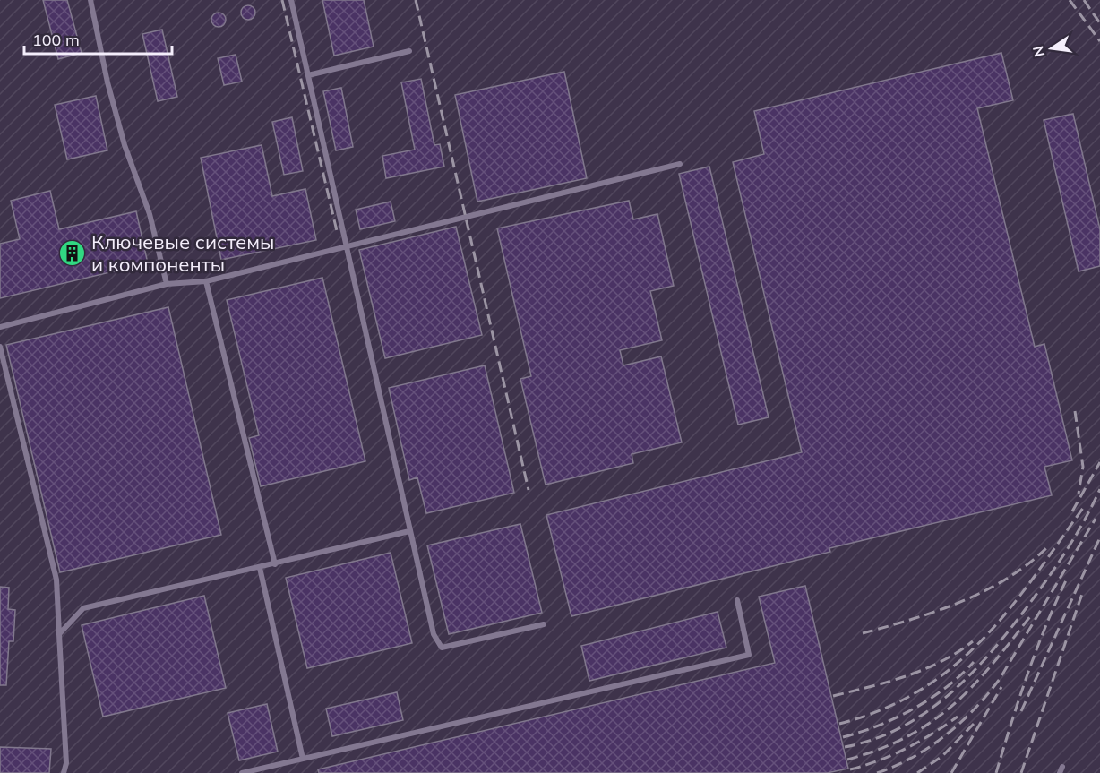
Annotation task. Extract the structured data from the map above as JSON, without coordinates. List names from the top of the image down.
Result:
{
  "places": {
    "building": ["Ключевые системы и компоненты"]
  },
  "scale_bar": "100 m",
  "north": "left"
}
